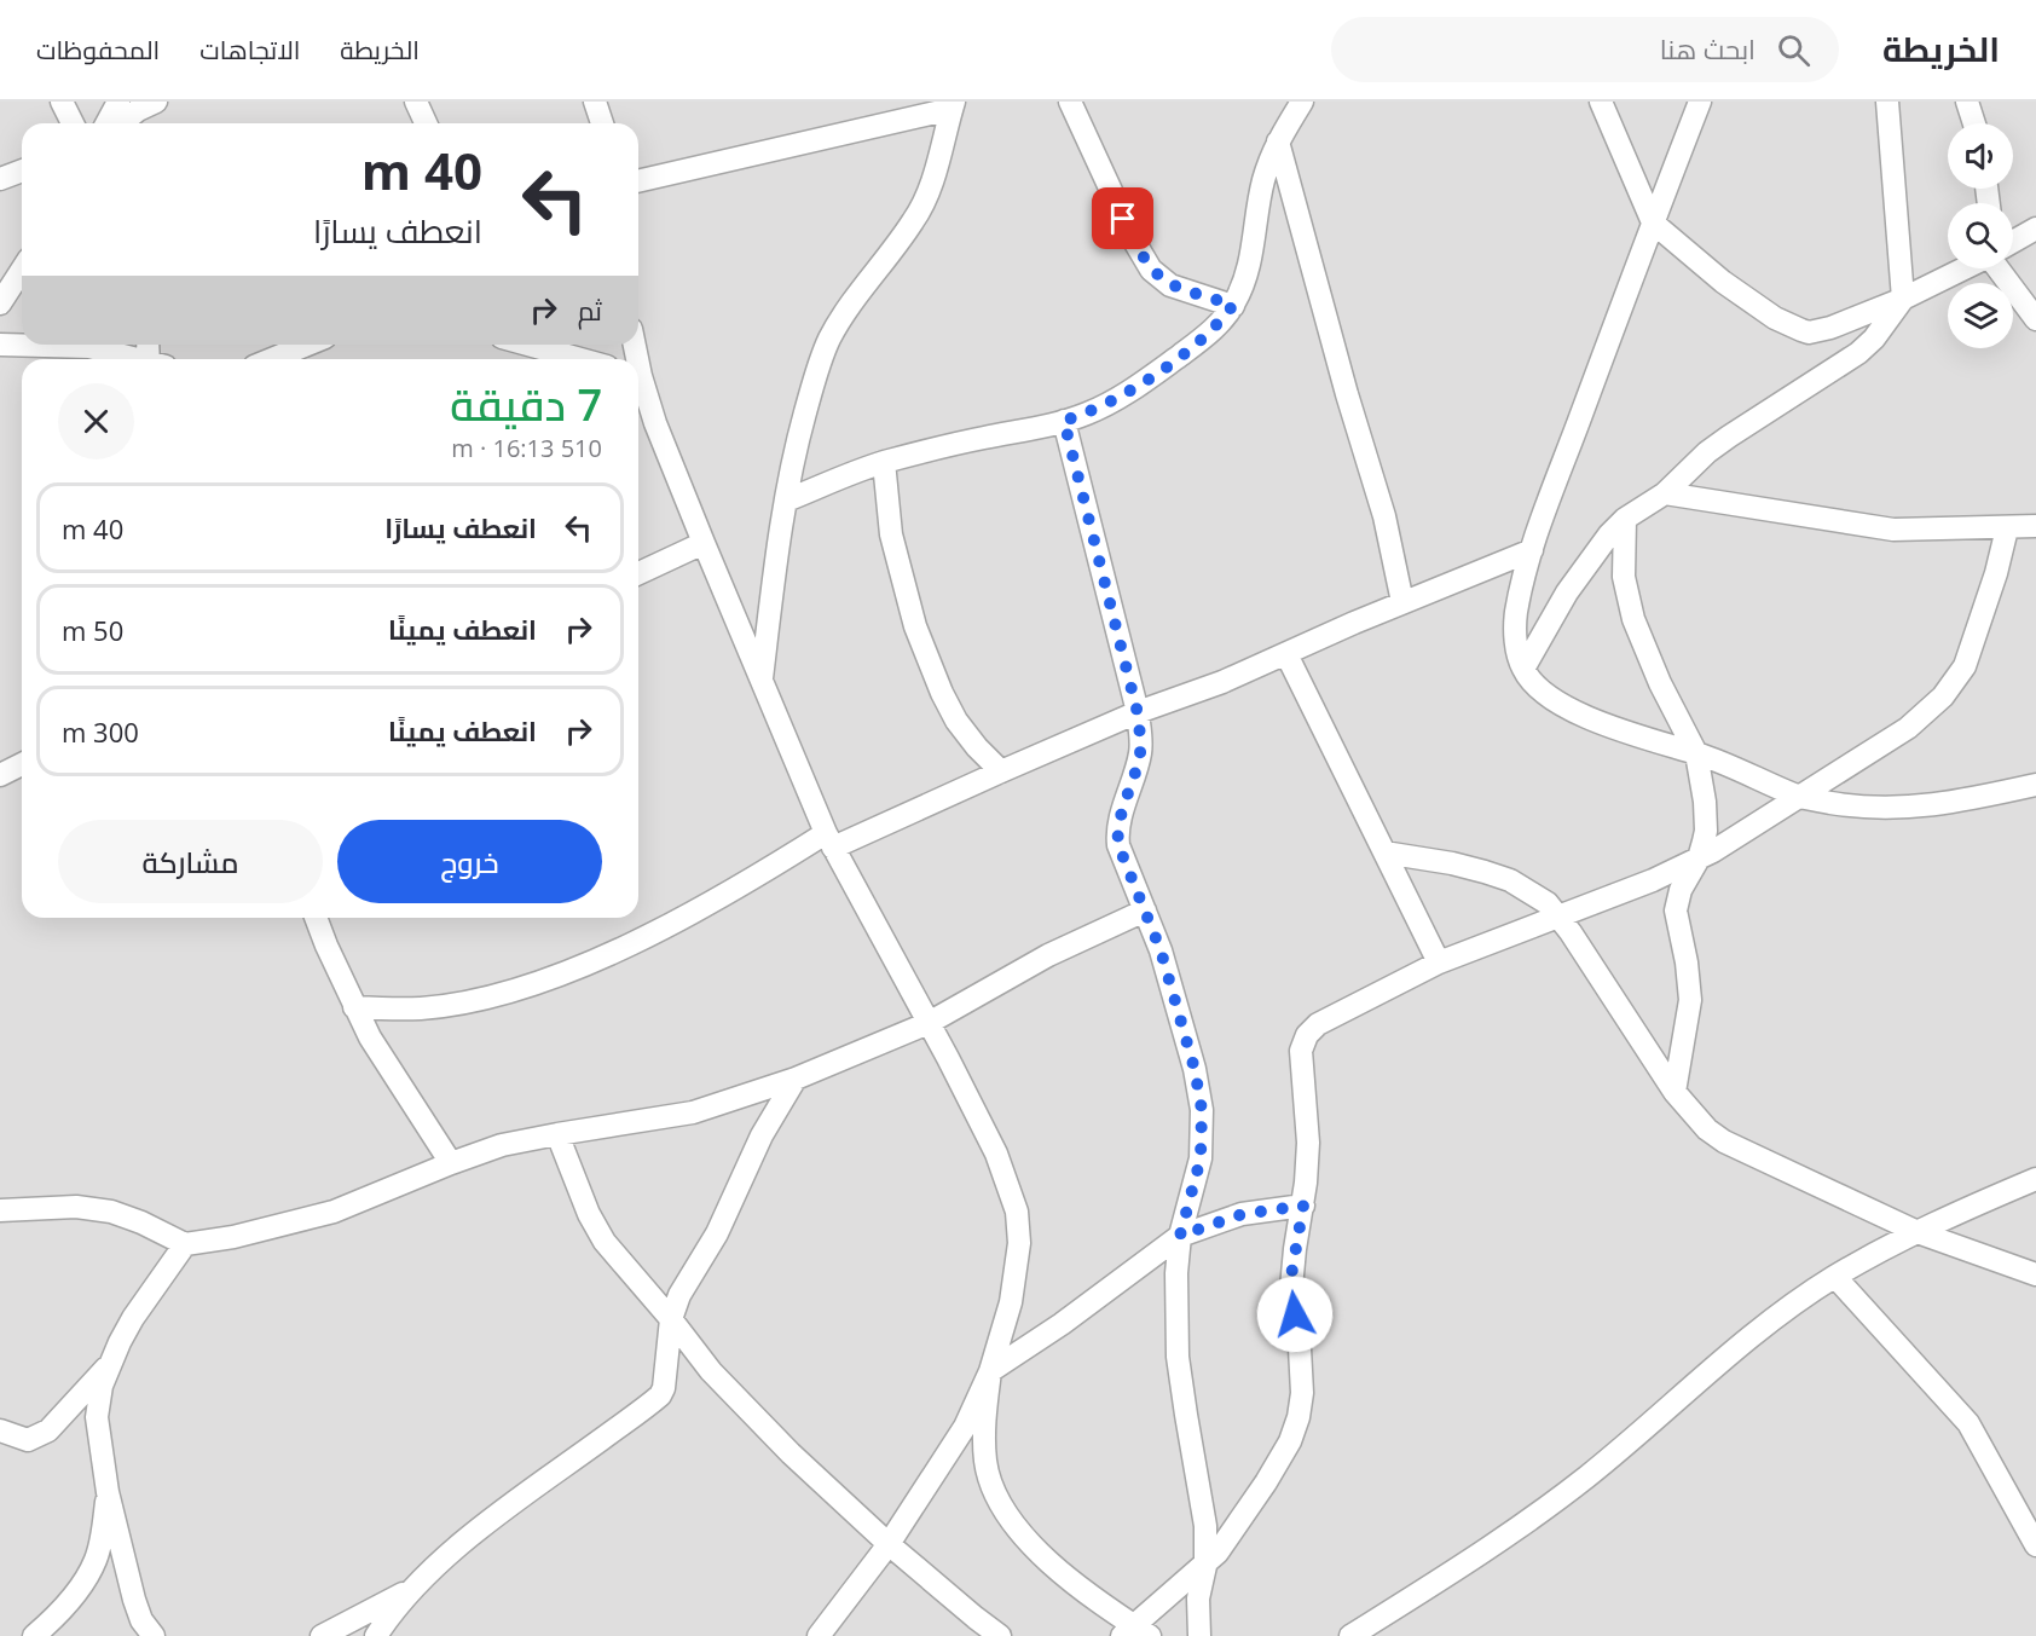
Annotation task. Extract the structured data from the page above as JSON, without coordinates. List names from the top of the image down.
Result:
{
  "page": {
    "header": "الخريطة",
    "search": "ابحث هنا",
    "nav": ["الخريطة", "الاتجاهات", "المحفوظات"],
    "turn": ["40 m", "انعطف يسارًا"],
    "then": "ثم",
    "heading": ["7 دقيقة", "510 m · 16:13"],
    "list": [
      {
        "name": "انعطف يسارًا",
        "value": "40 m"
      },
      {
        "name": "انعطف يمينًا",
        "value": "50 m"
      },
      {
        "name": "انعطف يمينًا",
        "value": "300 m"
      }
    ],
    "buttons": ["خروج", "مشاركة"]
  }
}
